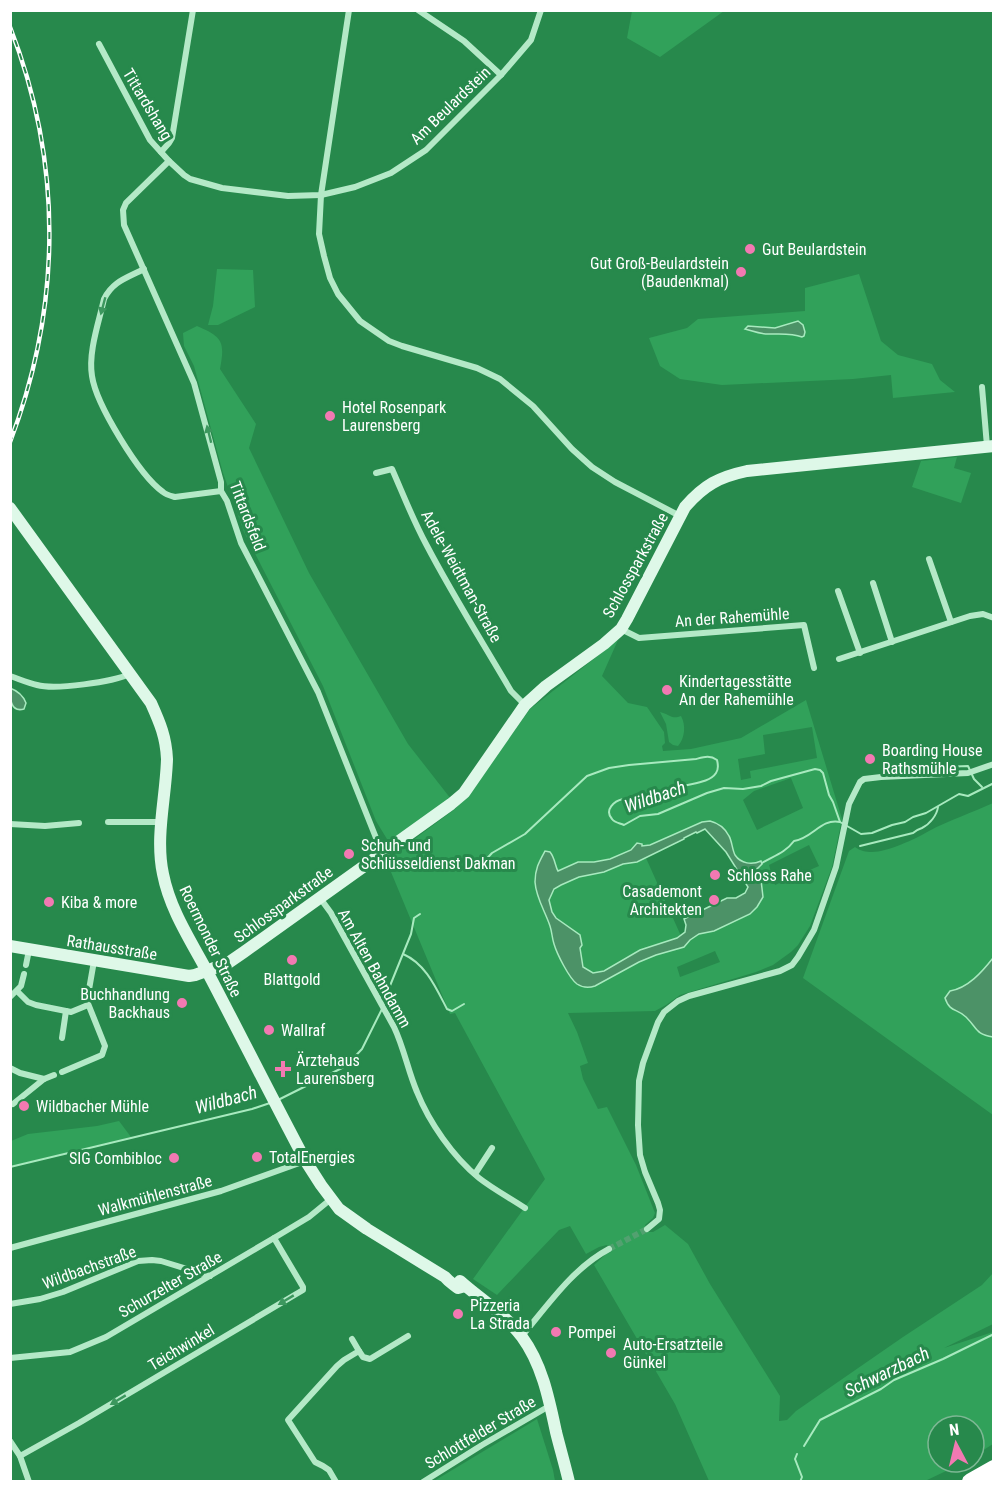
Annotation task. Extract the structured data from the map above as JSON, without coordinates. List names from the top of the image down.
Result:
{
  "streets": {
    "street": [
      "Tittardshang",
      "Am Beulardstein",
      "Tittardsfeld",
      "Schlossparkstraße",
      "Adele-Weidtman-Straße",
      "An der Rahemühle",
      "Roermonder Straße",
      "Rathausstraße",
      "Am Alten Bahndamm",
      "Walkmühlenstraße",
      "Wildbachstraße",
      "Schurzelter Straße",
      "Teichwinkel",
      "Schlottfelder Straße"
    ]
  },
  "crossings": [
    ["Tittardshang", "Am Beulardstein"],
    ["Tittardshang", "Tittardsfeld"],
    ["Tittardsfeld", "Schlossparkstraße"],
    ["Schlossparkstraße", "Adele-Weidtman-Straße"],
    ["Schlossparkstraße", "An der Rahemühle"],
    ["Schlossparkstraße", "Roermonder Straße"],
    ["Schlossparkstraße", "Rathausstraße"],
    ["Schlossparkstraße", "Am Alten Bahndamm"],
    ["Roermonder Straße", "Rathausstraße"],
    ["Roermonder Straße", "Walkmühlenstraße"],
    ["Roermonder Straße", "Schurzelter Straße"],
    ["Roermonder Straße", "Schlottfelder Straße"],
    ["Wildbachstraße", "Schurzelter Straße"],
    ["Schurzelter Straße", "Teichwinkel"]
  ],
  "one_way": ["Teichwinkel"],
  "water": ["Wildbach", "Schwarzbach"],
  "places": {
    "other": [
      "Gut Beulardstein",
      "Gut Groß-Beulardstein (Baudenkmal)",
      "Hotel Rosenpark Laurensberg",
      "Kindertagesstätte An der Rahemühle",
      "Boarding House Rathsmühle",
      "Schuh- und Schlüsseldienst Dakman",
      "Schloss Rahe",
      "Casademont Architekten",
      "Kiba & more",
      "Blattgold",
      "Buchhandlung Backhaus",
      "Wallraf",
      "Wildbacher Mühle",
      "TotalEnergies",
      "SIG Combibloc",
      "Pizzeria La Strada",
      "Pompei",
      "Auto-Ersatzteile Günkel"
    ],
    "health": ["Ärztehaus Laurensberg"]
  },
  "north": "top"
}
